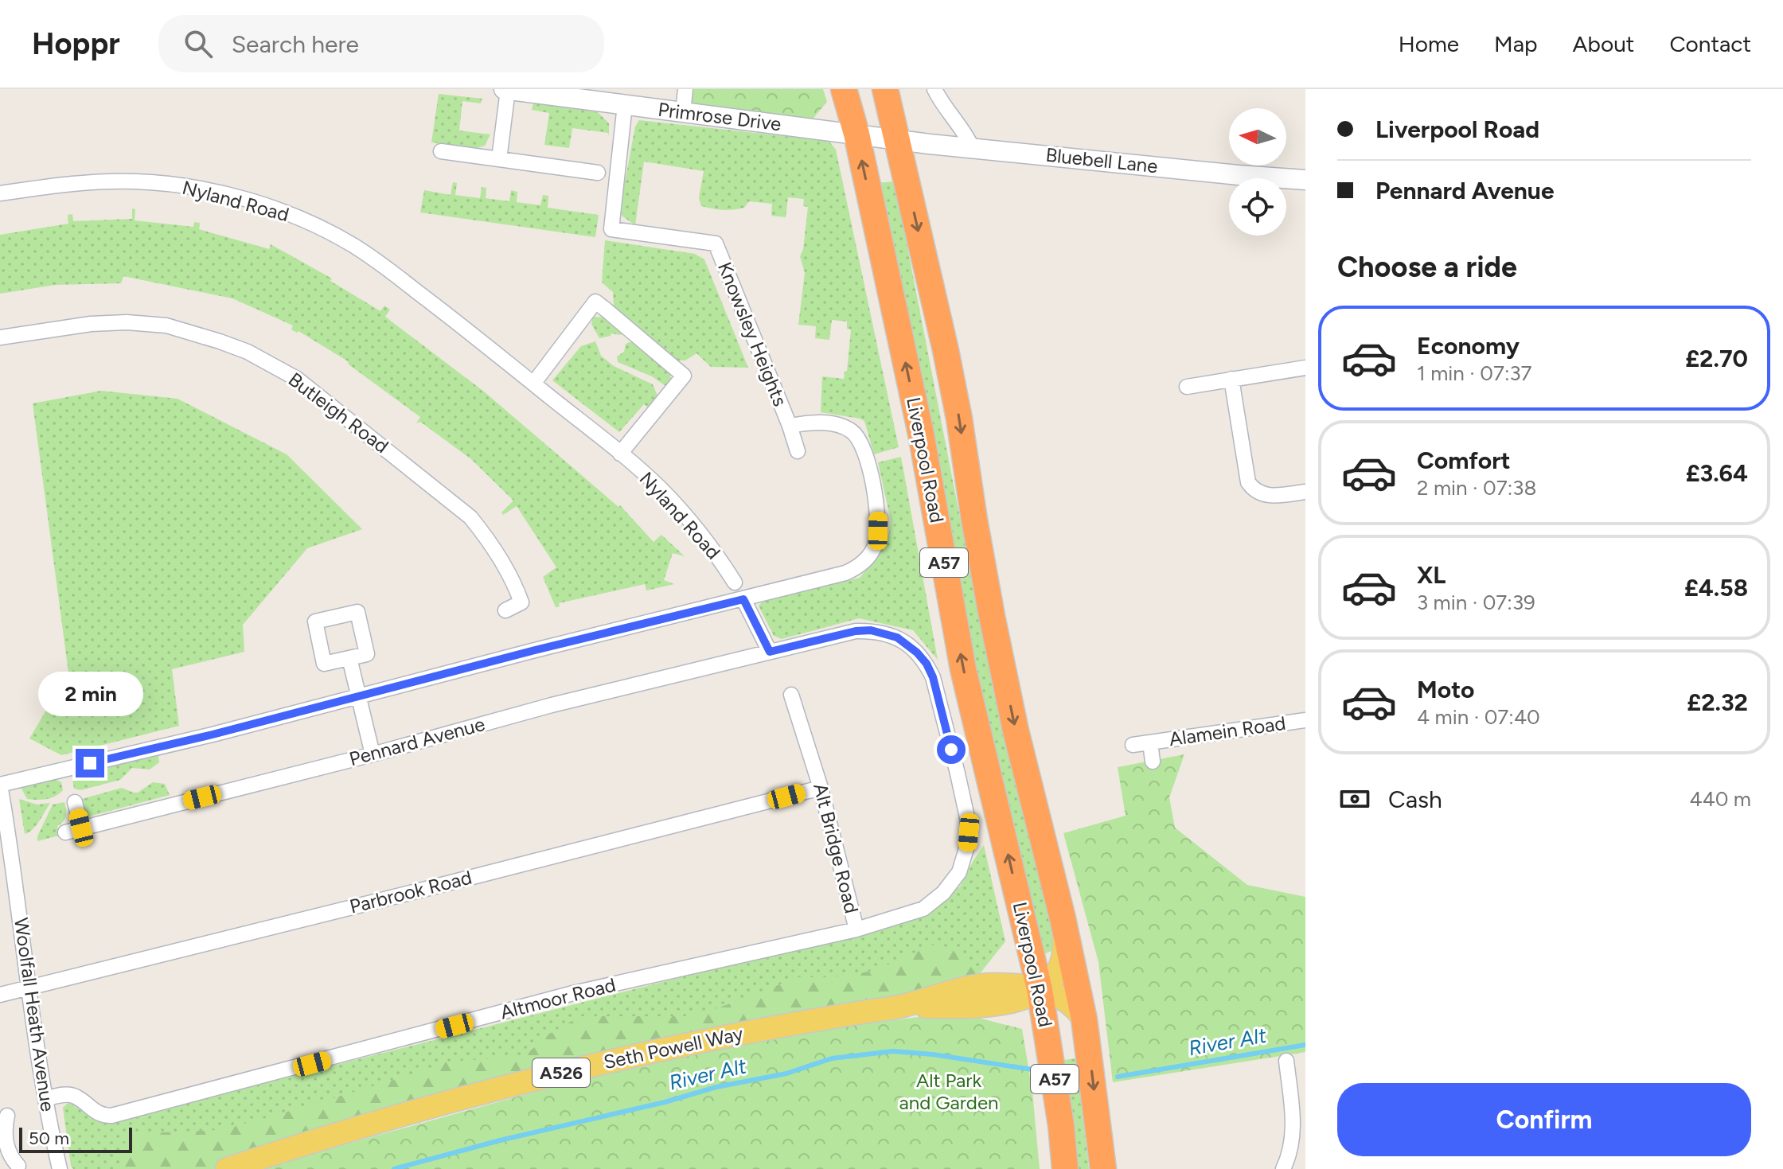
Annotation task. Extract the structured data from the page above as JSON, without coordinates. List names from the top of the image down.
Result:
{
  "streets": {
    "highway": ["Liverpool Road", "A57"],
    "main road": ["Seth Powell Way", "A526"],
    "street": [
      "Primrose Drive",
      "Bluebell Lane",
      "Nyland Road",
      "Knowsley Heights",
      "Butleigh Road",
      "Alamein Road",
      "Pennard Avenue",
      "Alt Bridge Road",
      "Parbrook Road",
      "Altmoor Road",
      "Woolfall Heath Avenue"
    ]
  },
  "crossings": [
    ["Primrose Drive", "Bluebell Lane"],
    ["Primrose Drive", "Knowsley Heights"],
    ["Primrose Drive", "Liverpool Road"],
    ["Bluebell Lane", "Liverpool Road"],
    ["Liverpool Road", "Seth Powell Way"],
    ["Alt Bridge Road", "Parbrook Road"],
    ["Alt Bridge Road", "Altmoor Road"],
    ["Parbrook Road", "Woolfall Heath Avenue"],
    ["Altmoor Road", "Woolfall Heath Avenue"]
  ],
  "water": ["River Alt"],
  "parks": ["Alt Park and Garden"],
  "scale_bar": "50 m",
  "north": "left",
  "page": {
    "header": "Hoppr",
    "search": "Search here",
    "nav": [
      "Home",
      "Map",
      "About",
      "Contact"
    ],
    "banner": ["Liverpool Road", "Pennard Avenue"],
    "heading": "Choose a ride",
    "list": [
      {
        "name": "Economy",
        "note": "1 min · 07:37",
        "value": "£2.70"
      },
      {
        "name": "Comfort",
        "note": "2 min · 07:38",
        "value": "£3.64"
      },
      {
        "name": "XL",
        "note": "3 min · 07:39",
        "value": "£4.58"
      },
      {
        "name": "Moto",
        "note": "4 min · 07:40",
        "value": "£2.32"
      }
    ],
    "bubble": "2 min",
    "pay": ["Cash", "440 m"],
    "buttons": "Confirm",
    "scale": "50 m"
  }
}
